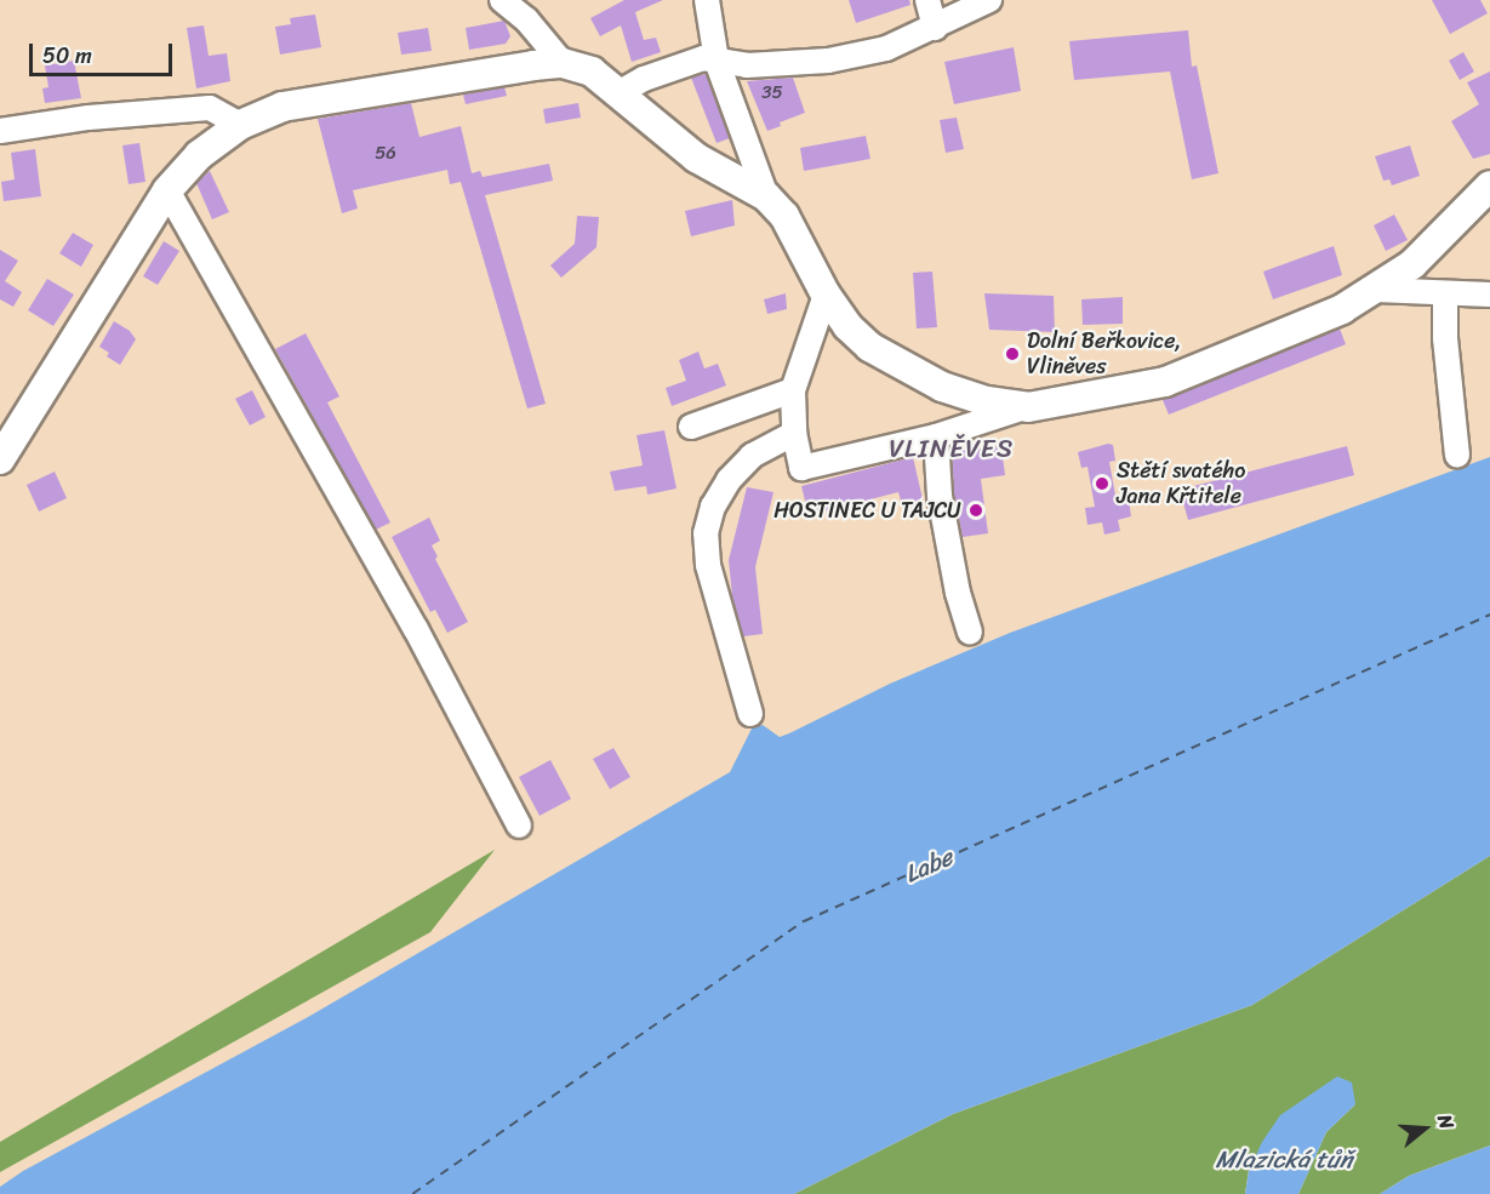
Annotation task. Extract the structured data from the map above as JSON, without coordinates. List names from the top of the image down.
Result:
{
  "districts": ["VLINĚVES"],
  "water": ["Labe", "Mlazická tůň"],
  "places": ["Dolní Beřkovice, Vliněves", "Stětí svatého Jana Křtitele", "HOSTINEC U TAJCU"],
  "house_numbers": ["35", "56"],
  "scale_bar": "50 m",
  "north": "right"
}
